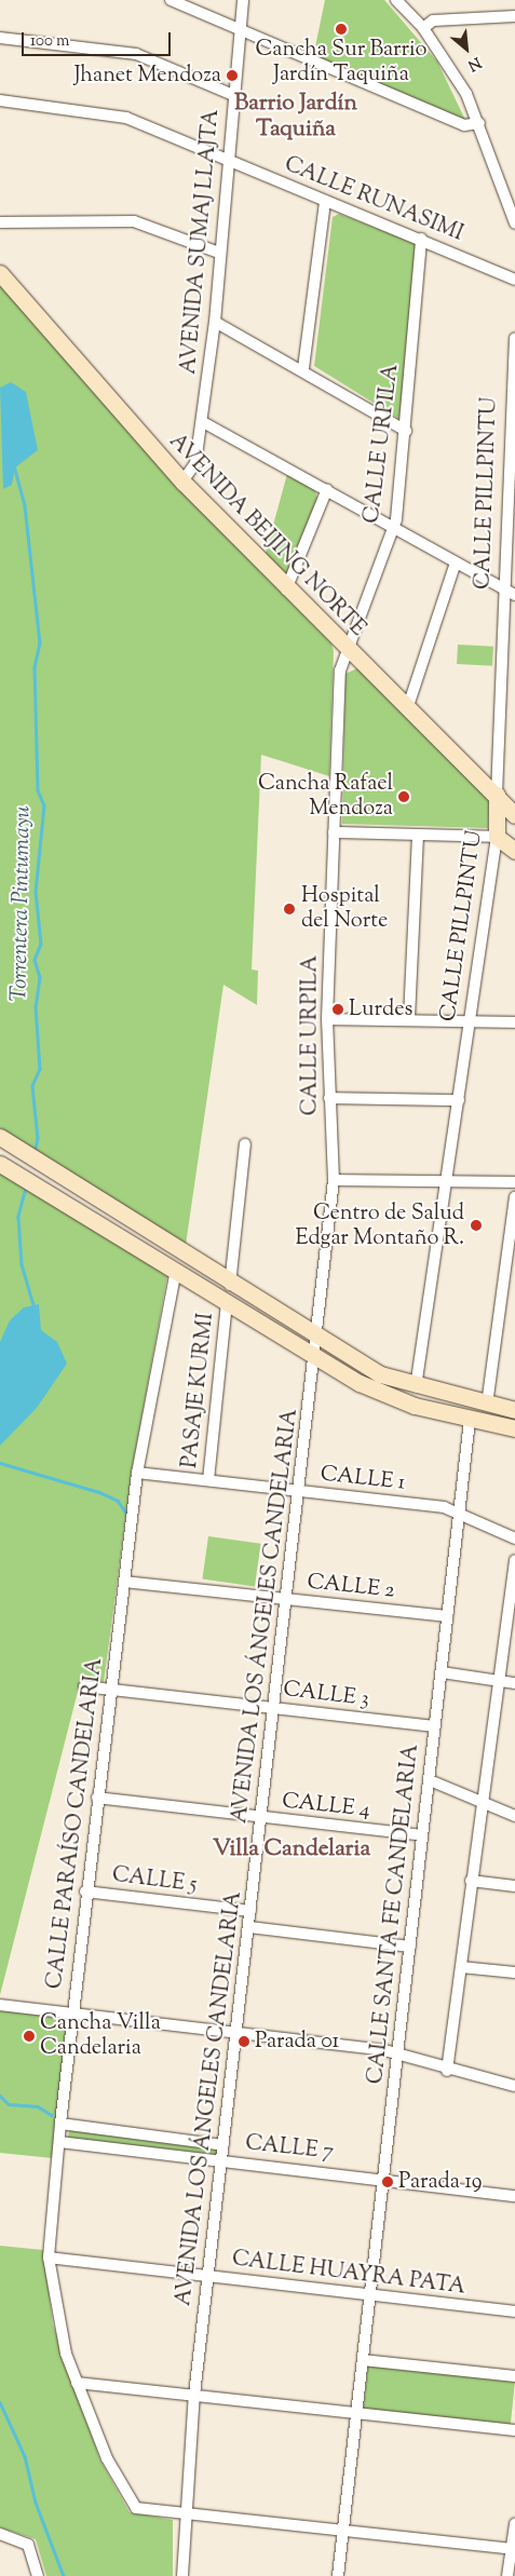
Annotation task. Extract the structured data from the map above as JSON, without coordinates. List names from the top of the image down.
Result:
{
  "streets": {
    "main road": ["CALLE PILLPINTU", "AVENIDA BEIJING NORTE"],
    "street": [
      "CALLE RUNASIMI",
      "AVENIDA SUMAJ LLAJTA",
      "CALLE URPILA",
      "PASAJE KURMI",
      "CALLE 1",
      "CALLE 2",
      "AVENIDA LOS ÁNGELES CANDELARIA",
      "CALLE 3",
      "CALLE 4",
      "CALLE PARAÍSO CANDELARIA",
      "CALLE 5",
      "CALLE SANTA FE CANDELARIA",
      "CALLE 7",
      "CALLE HUAYRA PATA"
    ]
  },
  "crossings": [
    ["CALLE RUNASIMI", "AVENIDA SUMAJ LLAJTA"],
    ["CALLE RUNASIMI", "CALLE URPILA"],
    ["AVENIDA SUMAJ LLAJTA", "AVENIDA BEIJING NORTE"],
    ["CALLE URPILA", "AVENIDA BEIJING NORTE"],
    ["CALLE URPILA", "AVENIDA LOS ÁNGELES CANDELARIA"],
    ["CALLE PILLPINTU", "AVENIDA BEIJING NORTE"],
    ["PASAJE KURMI", "CALLE 1"],
    ["CALLE 1", "AVENIDA LOS ÁNGELES CANDELARIA"],
    ["CALLE 1", "CALLE PARAÍSO CANDELARIA"],
    ["CALLE 1", "CALLE SANTA FE CANDELARIA"],
    ["CALLE 2", "AVENIDA LOS ÁNGELES CANDELARIA"],
    ["CALLE 2", "CALLE PARAÍSO CANDELARIA"],
    ["CALLE 2", "CALLE SANTA FE CANDELARIA"],
    ["AVENIDA LOS ÁNGELES CANDELARIA", "CALLE 3"],
    ["AVENIDA LOS ÁNGELES CANDELARIA", "CALLE 4"],
    ["AVENIDA LOS ÁNGELES CANDELARIA", "CALLE PARAÍSO CANDELARIA"],
    ["AVENIDA LOS ÁNGELES CANDELARIA", "CALLE 5"],
    ["AVENIDA LOS ÁNGELES CANDELARIA", "CALLE 7"],
    ["AVENIDA LOS ÁNGELES CANDELARIA", "CALLE HUAYRA PATA"],
    ["CALLE 3", "CALLE PARAÍSO CANDELARIA"],
    ["CALLE 3", "CALLE SANTA FE CANDELARIA"],
    ["CALLE 4", "CALLE PARAÍSO CANDELARIA"],
    ["CALLE 4", "CALLE SANTA FE CANDELARIA"],
    ["CALLE PARAÍSO CANDELARIA", "CALLE 5"],
    ["CALLE PARAÍSO CANDELARIA", "CALLE 7"],
    ["CALLE PARAÍSO CANDELARIA", "CALLE HUAYRA PATA"],
    ["CALLE SANTA FE CANDELARIA", "CALLE 7"],
    ["CALLE SANTA FE CANDELARIA", "CALLE HUAYRA PATA"]
  ],
  "districts": ["Barrio Jardín Taquiña", "Villa Candelaria"],
  "water": ["Torrentera Pintumayu"],
  "places": [
    "Cancha Sur Barrio Jardín Taquiña",
    "Jhanet Mendoza",
    "Cancha Rafael Mendoza",
    "Hospital del Norte",
    "Lurdes",
    "Centro de Salud Edgar Montaño R.",
    "Cancha Villa Candelaria",
    "Parada 01",
    "Parada 19"
  ],
  "scale_bar": "100 m",
  "north": "bottom right"
}
